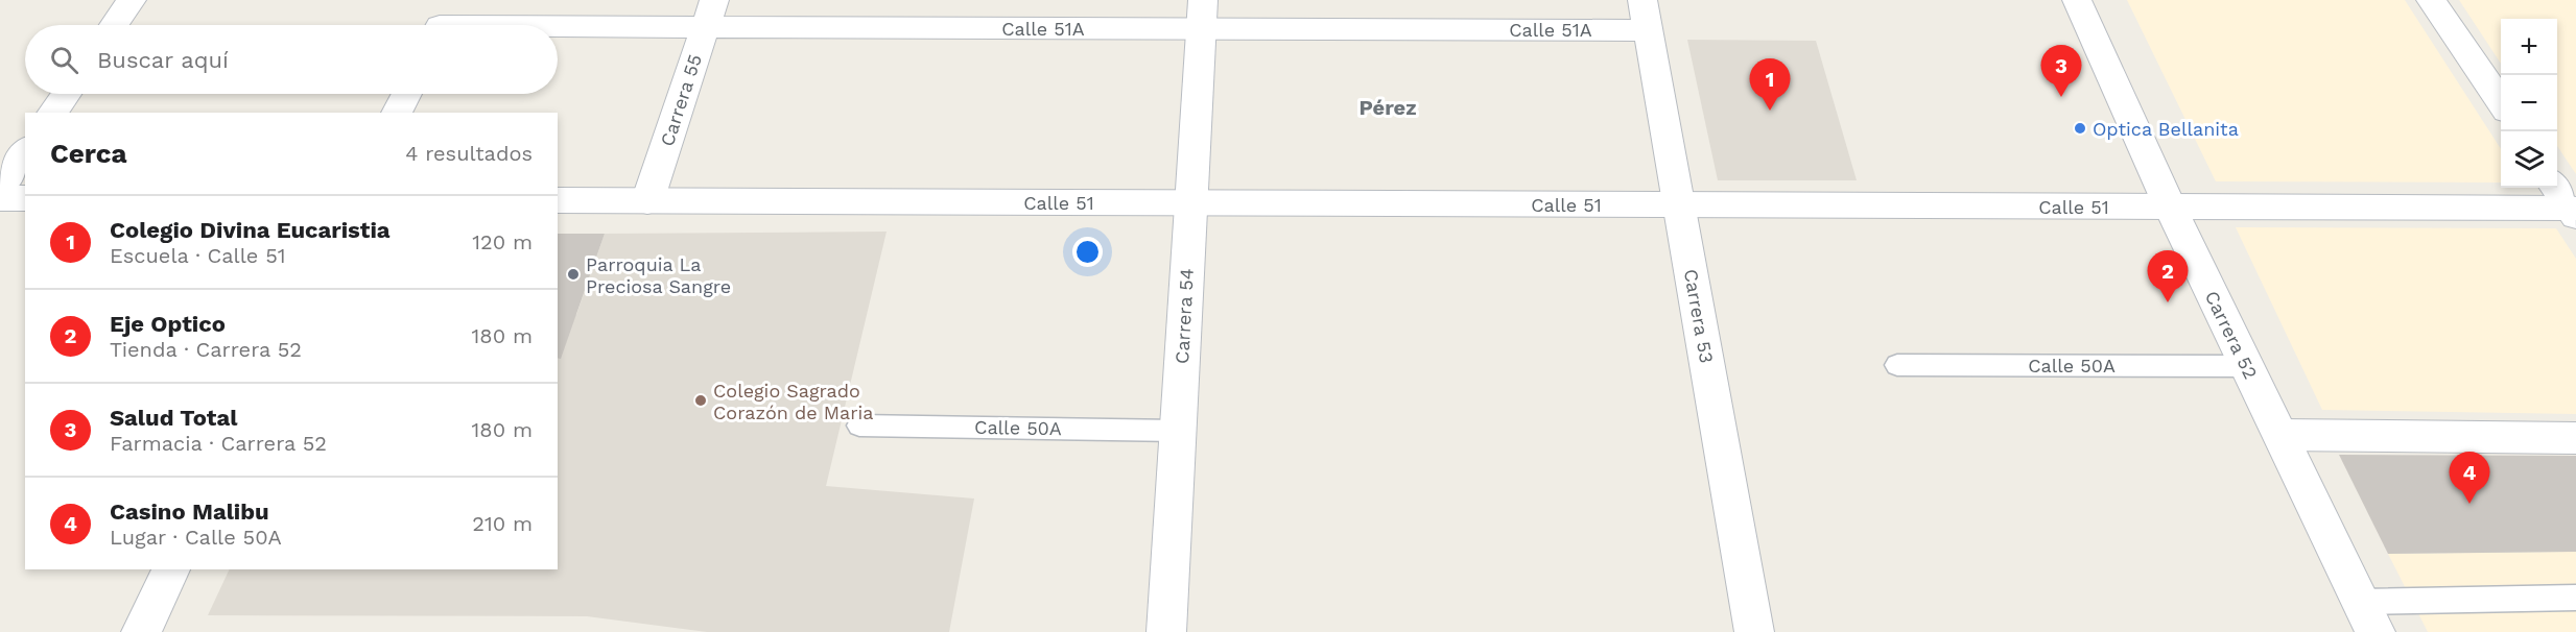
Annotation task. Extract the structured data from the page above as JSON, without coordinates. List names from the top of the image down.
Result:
{
  "streets": {
    "street": [
      "Calle 51A",
      "Carrera 55",
      "Calle 51",
      "Carrera 54",
      "Carrera 53",
      "Carrera 52"
    ],
    "lane": ["Calle 50A"]
  },
  "crossings": [
    ["Calle 51A", "Carrera 55"],
    ["Calle 51A", "Carrera 54"],
    ["Calle 51A", "Carrera 53"],
    ["Carrera 55", "Calle 51"],
    ["Calle 51", "Carrera 54"],
    ["Calle 51", "Carrera 53"],
    ["Calle 51", "Carrera 52"],
    ["Carrera 54", "Calle 50A"],
    ["Carrera 52", "Calle 50A"]
  ],
  "districts": ["Pérez"],
  "places": ["Optica Bellanita", "Parroquia La Preciosa Sangre", "Colegio Sagrado Corazón de Maria"],
  "page": {
    "map_buttons": ["+", "−"],
    "search": "Buscar aquí",
    "pins": [
      "3",
      "1",
      "2",
      "4"
    ],
    "heading": ["Cerca", "4 resultados"],
    "list": [
      {
        "mark": "1",
        "name": "Colegio Divina Eucaristia",
        "note": "Escuela · Calle 51",
        "value": "120 m"
      },
      {
        "mark": "2",
        "name": "Eje Optico",
        "note": "Tienda · Carrera 52",
        "value": "180 m"
      },
      {
        "mark": "3",
        "name": "Salud Total",
        "note": "Farmacia · Carrera 52",
        "value": "180 m"
      },
      {
        "mark": "4",
        "name": "Casino Malibu",
        "note": "Lugar · Calle 50A",
        "value": "210 m"
      }
    ]
  }
}
